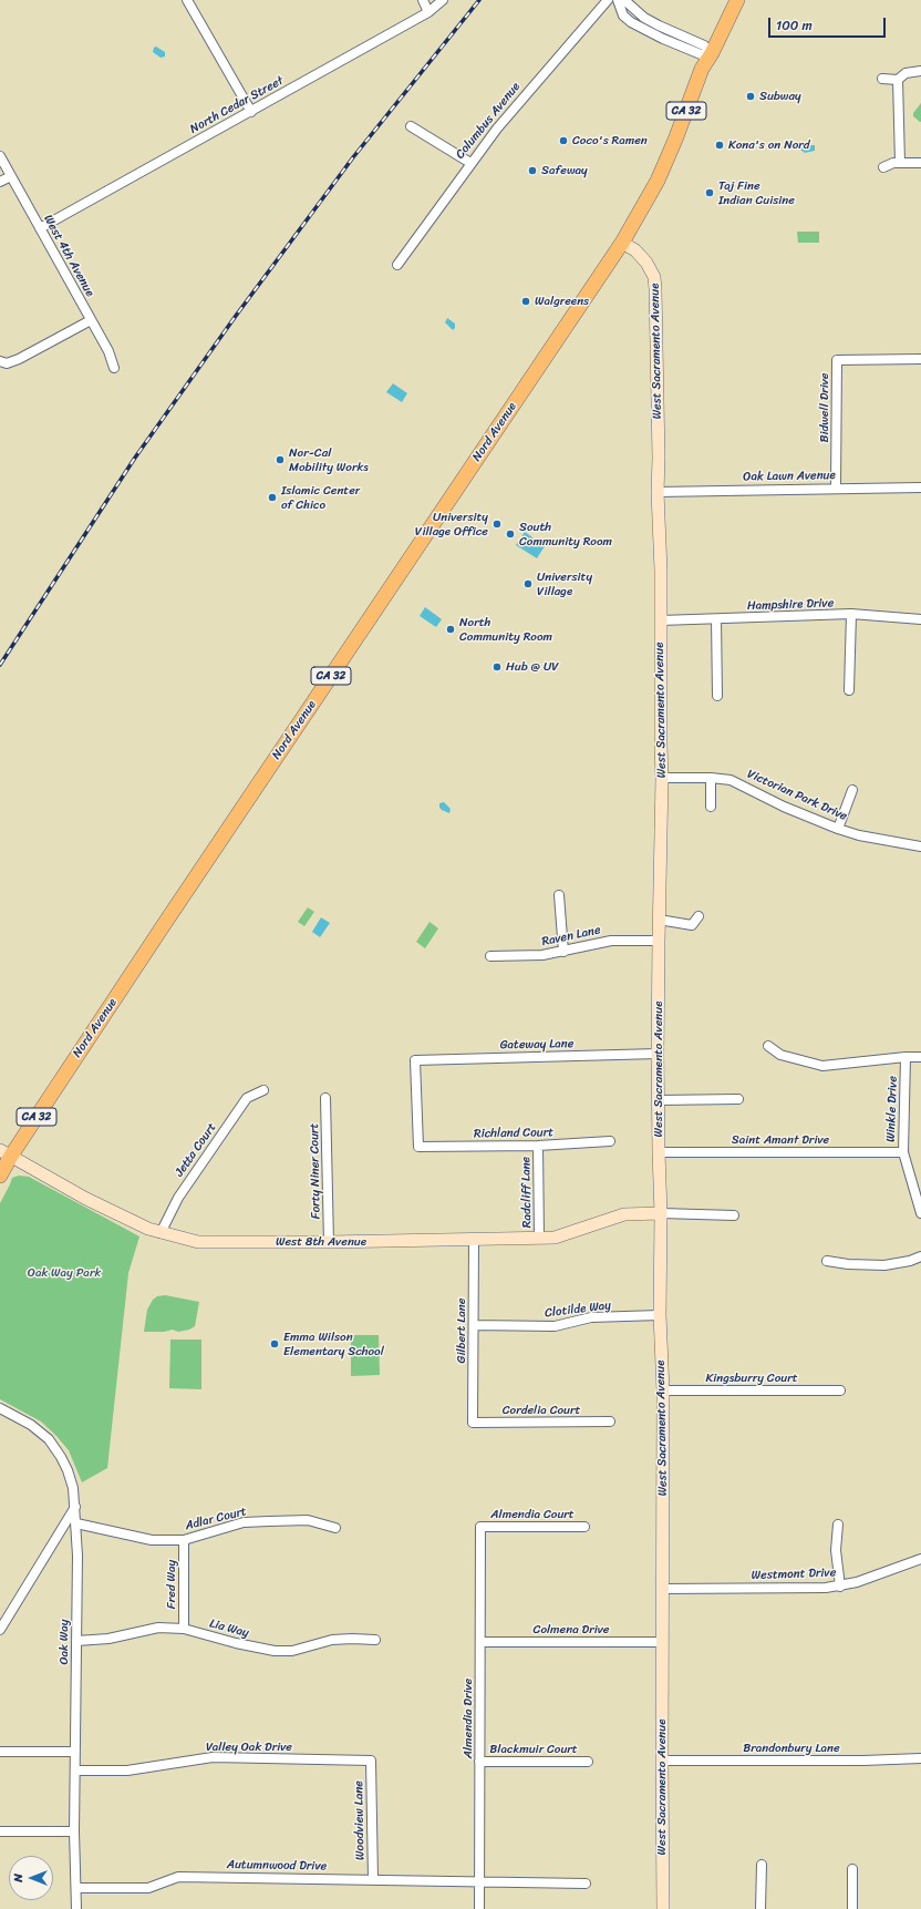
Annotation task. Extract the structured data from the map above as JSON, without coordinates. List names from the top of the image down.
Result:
{
  "streets": {
    "main road": ["CA 32", "Nord Avenue"],
    "street": [
      "North Cedar Street",
      "Columbus Avenue",
      "West 4th Avenue",
      "West Sacramento Avenue",
      "Bidwell Drive",
      "Oak Lawn Avenue",
      "Hampshire Drive",
      "Victorian Park Drive",
      "Raven Lane",
      "Gateway Lane",
      "Winkle Drive",
      "Richland Court",
      "Saint Amant Drive",
      "Jetta Court",
      "Forty Niner Court",
      "Radcliff Lane",
      "West 8th Avenue",
      "Clotilde Way",
      "Gilbert Lane",
      "Kingsburry Court",
      "Cordelia Court",
      "Almendia Court",
      "Adlar Court",
      "Westmont Drive",
      "Fred Way",
      "Lia Way",
      "Colmena Drive",
      "Oak Way",
      "Almendia Drive",
      "Valley Oak Drive",
      "Brandonbury Lane",
      "Blackmuir Court",
      "Woodview Lane",
      "Autumnwood Drive"
    ]
  },
  "crossings": [
    ["North Cedar Street", "West 4th Avenue"],
    ["West Sacramento Avenue", "Nord Avenue"],
    ["West Sacramento Avenue", "Oak Lawn Avenue"],
    ["West Sacramento Avenue", "Hampshire Drive"],
    ["West Sacramento Avenue", "Victorian Park Drive"],
    ["West Sacramento Avenue", "Raven Lane"],
    ["West Sacramento Avenue", "Gateway Lane"],
    ["West Sacramento Avenue", "Saint Amant Drive"],
    ["West Sacramento Avenue", "West 8th Avenue"],
    ["West Sacramento Avenue", "Clotilde Way"],
    ["West Sacramento Avenue", "Kingsburry Court"],
    ["West Sacramento Avenue", "Westmont Drive"],
    ["West Sacramento Avenue", "Colmena Drive"],
    ["West Sacramento Avenue", "Brandonbury Lane"],
    ["Bidwell Drive", "Oak Lawn Avenue"],
    ["Nord Avenue", "West 8th Avenue"],
    ["Gateway Lane", "Richland Court"],
    ["Winkle Drive", "Saint Amant Drive"],
    ["Richland Court", "Radcliff Lane"],
    ["Jetta Court", "West 8th Avenue"],
    ["Forty Niner Court", "West 8th Avenue"],
    ["Radcliff Lane", "West 8th Avenue"],
    ["West 8th Avenue", "Gilbert Lane"],
    ["Clotilde Way", "Gilbert Lane"],
    ["Gilbert Lane", "Cordelia Court"],
    ["Almendia Court", "Almendia Drive"],
    ["Adlar Court", "Fred Way"],
    ["Adlar Court", "Oak Way"],
    ["Fred Way", "Lia Way"],
    ["Lia Way", "Oak Way"],
    ["Colmena Drive", "Almendia Drive"],
    ["Oak Way", "Valley Oak Drive"],
    ["Oak Way", "Autumnwood Drive"],
    ["Almendia Drive", "Blackmuir Court"],
    ["Almendia Drive", "Autumnwood Drive"],
    ["Valley Oak Drive", "Woodview Lane"],
    ["Woodview Lane", "Autumnwood Drive"]
  ],
  "parks": ["Oak Way Park"],
  "places": [
    "Subway",
    "Coco's Ramen",
    "Kona's on Nord",
    "Safeway",
    "Taj Fine Indian Cuisine",
    "Walgreens",
    "Nor-Cal Mobility Works",
    "Islamic Center of Chico",
    "University Village Office",
    "South Community Room",
    "University Village",
    "North Community Room",
    "Hub @ UV",
    "Emma Wilson Elementary School"
  ],
  "scale_bar": "100 m",
  "north": "left"
}
